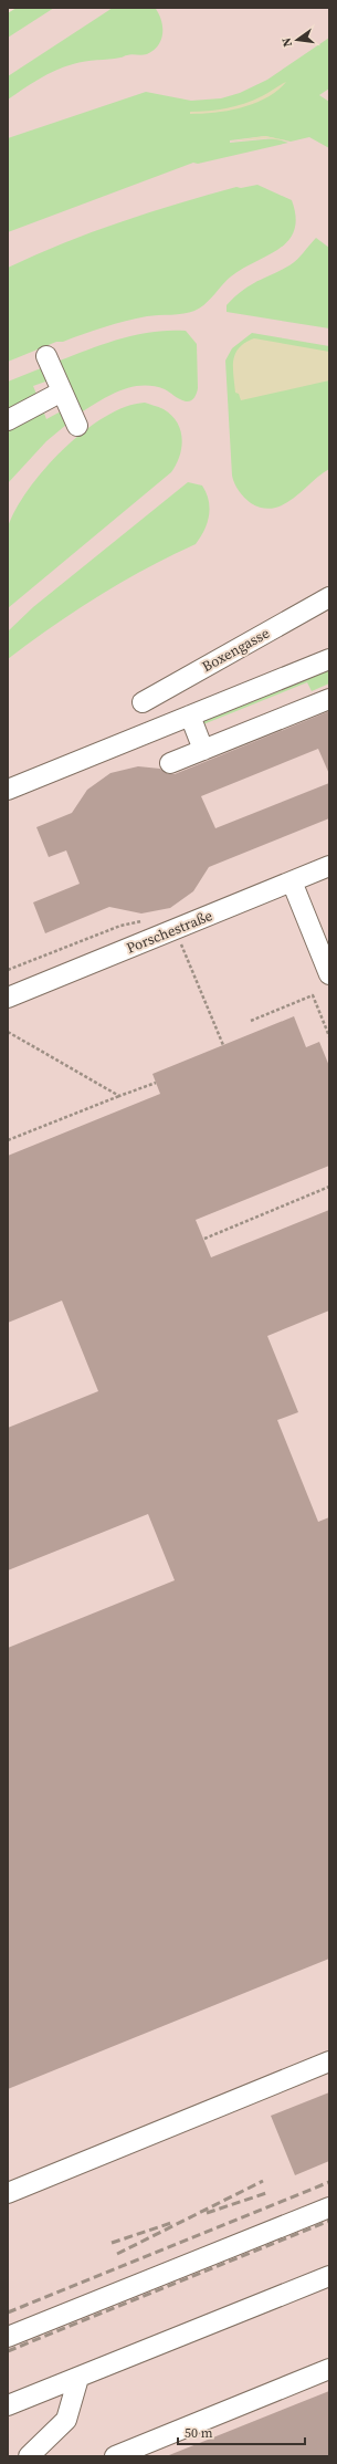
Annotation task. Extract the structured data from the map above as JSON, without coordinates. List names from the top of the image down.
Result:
{
  "streets": {
    "lane": ["Boxengasse", "Porschestraße"]
  },
  "scale_bar": "50 m",
  "north": "left"
}
